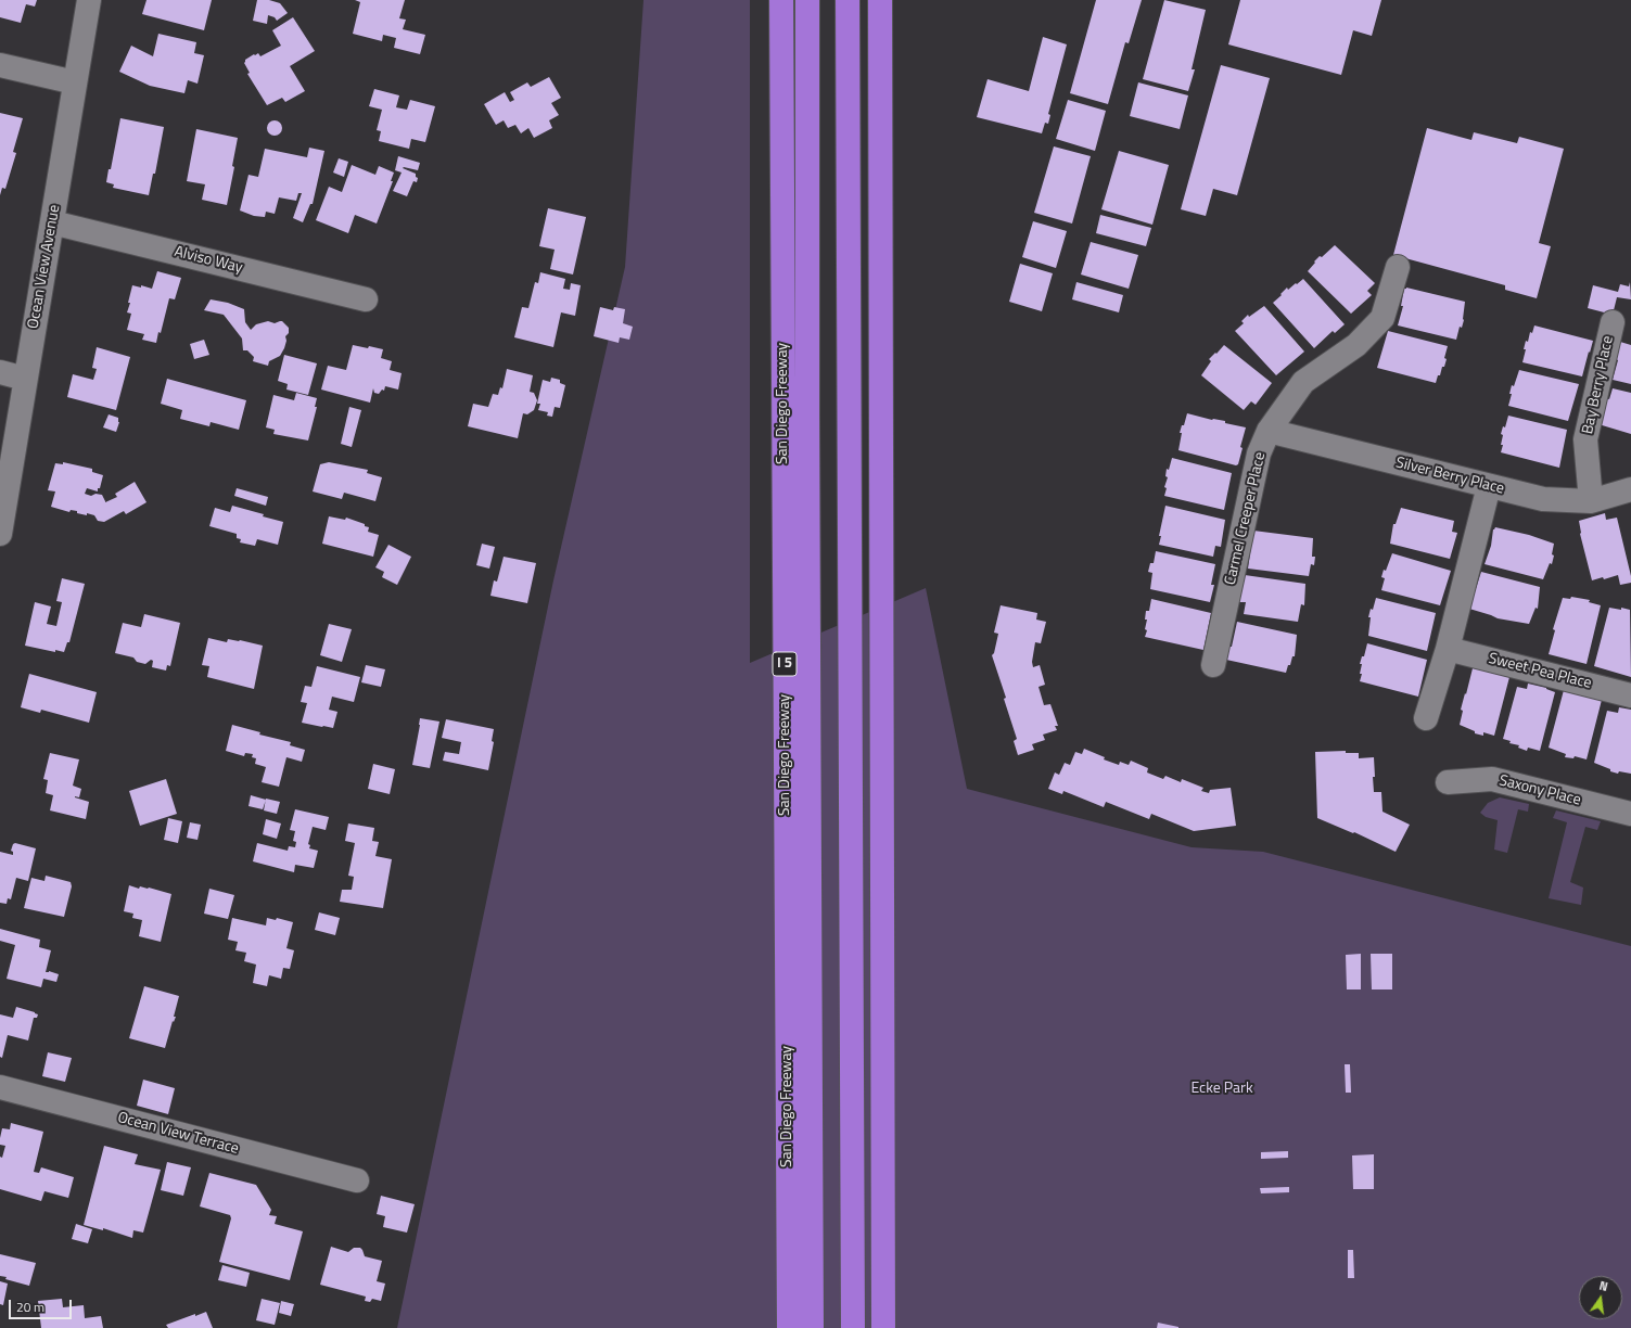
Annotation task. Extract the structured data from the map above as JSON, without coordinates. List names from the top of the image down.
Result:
{
  "streets": {
    "highway": ["San Diego Freeway", "I 5"],
    "street": [
      "Alviso Way",
      "Ocean View Avenue",
      "Bay Berry Place",
      "Silver Berry Place",
      "Carmel Creeper Place",
      "Sweet Pea Place",
      "Saxony Place",
      "Ocean View Terrace"
    ]
  },
  "crossings": [
    ["Alviso Way", "Ocean View Avenue"],
    ["Bay Berry Place", "Silver Berry Place"],
    ["Silver Berry Place", "Carmel Creeper Place"]
  ],
  "parks": ["Ecke Park"],
  "scale_bar": "20 m",
  "north": "top"
}
